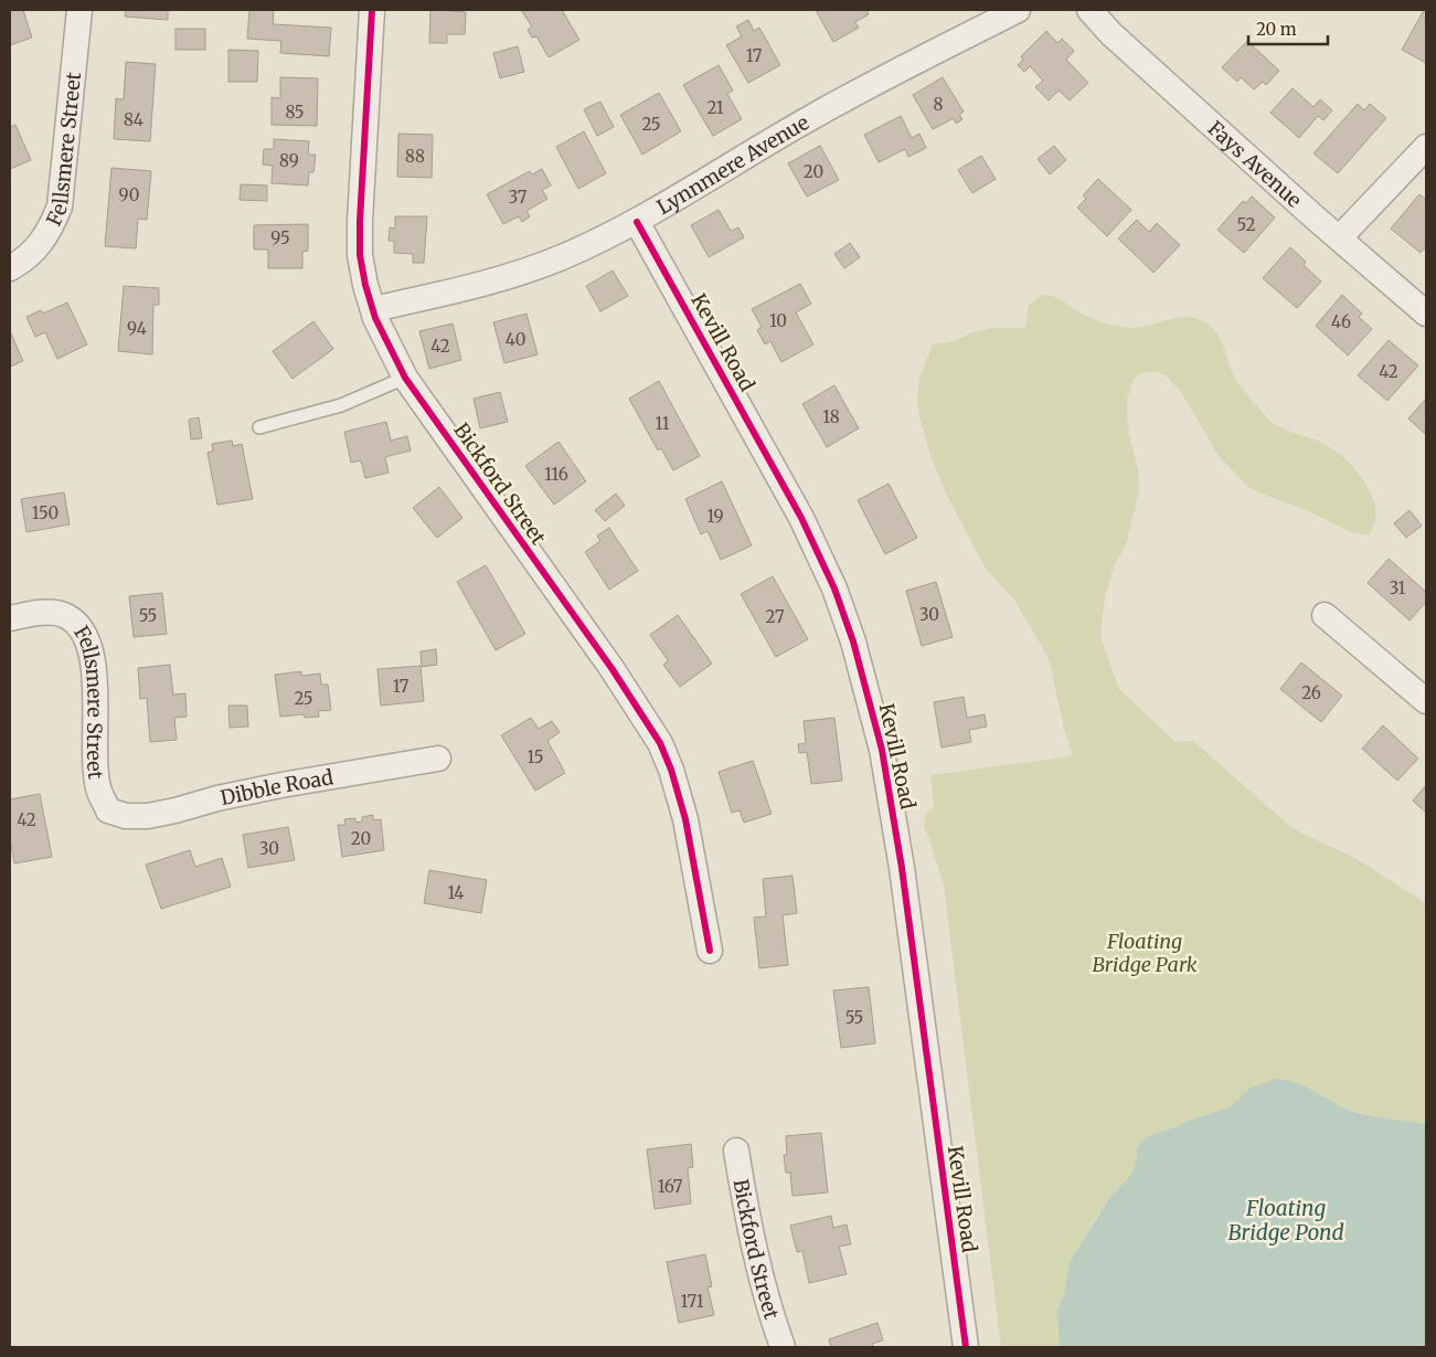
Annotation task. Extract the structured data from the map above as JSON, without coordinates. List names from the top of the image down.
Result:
{
  "streets": {
    "street": [
      "Fellsmere Street",
      "Fays Avenue",
      "Lynnmere Avenue",
      "Kevill Road",
      "Bickford Street",
      "Dibble Road"
    ]
  },
  "crossings": [
    ["Fellsmere Street", "Dibble Road"],
    ["Lynnmere Avenue", "Kevill Road"],
    ["Lynnmere Avenue", "Bickford Street"]
  ],
  "water": ["Floating Bridge Pond"],
  "parks": ["Floating Bridge Park"],
  "house_numbers": [
    "17",
    "8",
    "21",
    "85",
    "84",
    "25",
    "88",
    "89",
    "20",
    "90",
    "37",
    "52",
    "95",
    "10",
    "46",
    "94",
    "40",
    "42",
    "42",
    "18",
    "11",
    "116",
    "150",
    "19",
    "31",
    "30",
    "55",
    "27",
    "17",
    "26",
    "25",
    "15",
    "42",
    "20",
    "30",
    "14",
    "55",
    "167",
    "171"
  ],
  "scale_bar": "20 m"
}
